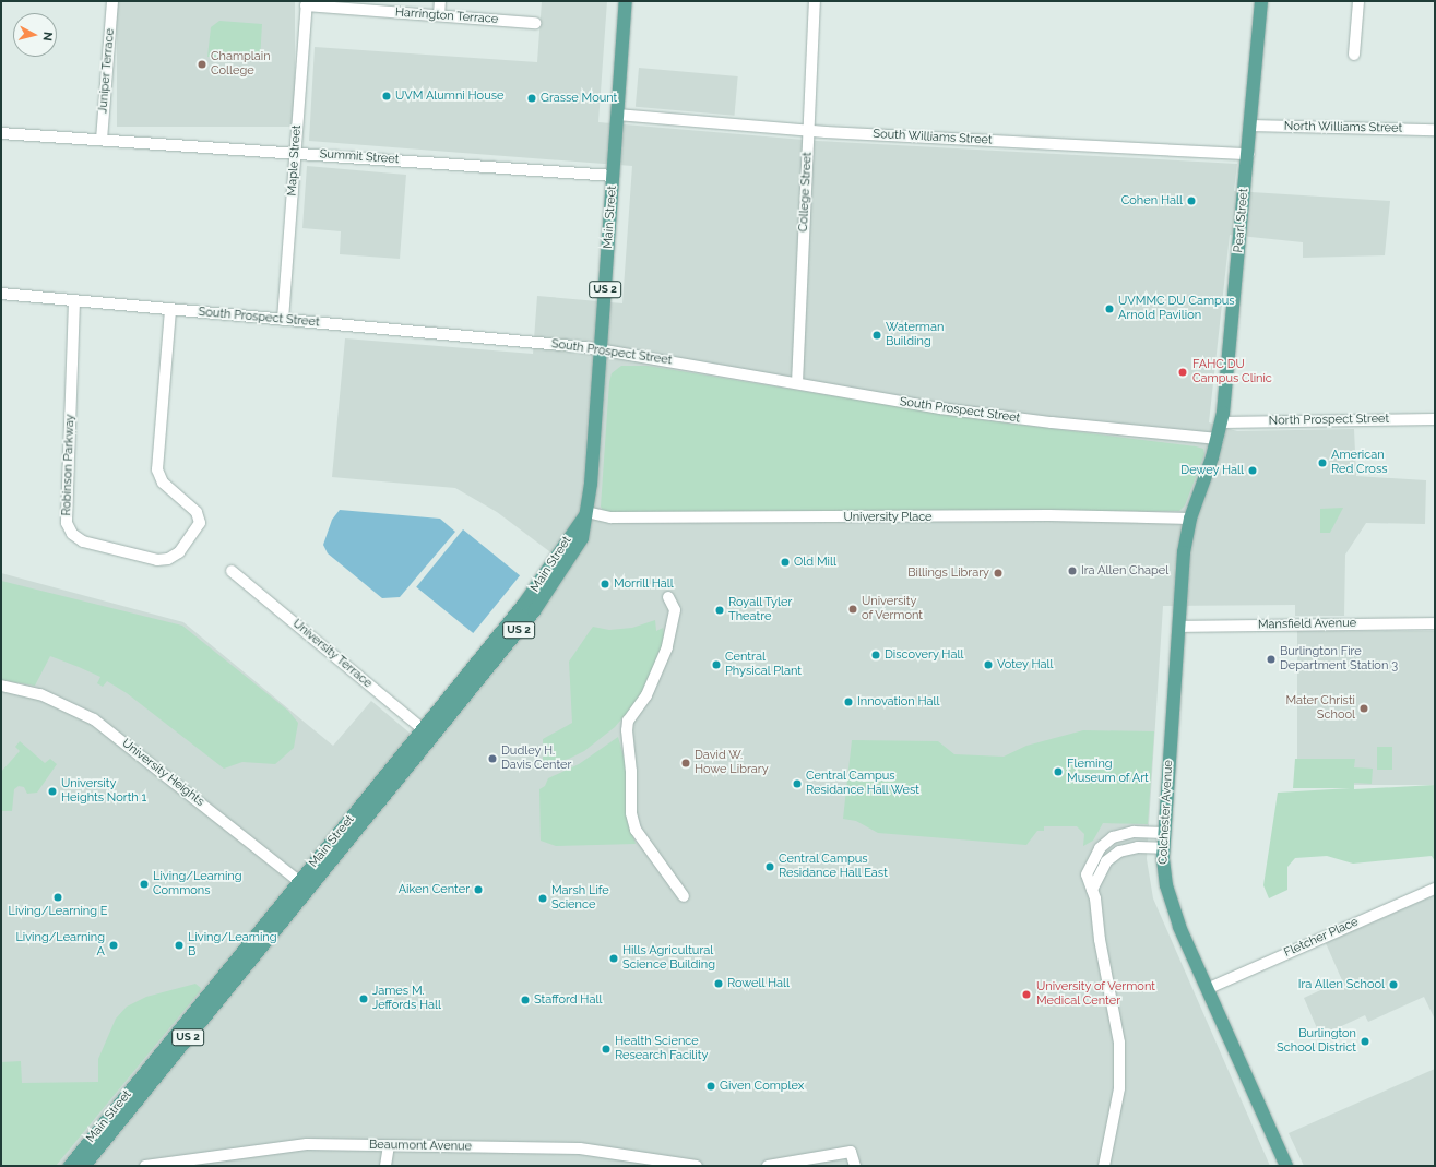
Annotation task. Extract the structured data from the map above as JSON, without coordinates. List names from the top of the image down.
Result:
{
  "streets": {
    "main road": [
      "Main Street",
      "Pearl Street",
      "US 2",
      "Colchester Avenue"
    ],
    "street": [
      "Harrington Terrace",
      "Juniper Terrace",
      "North Williams Street",
      "South Williams Street",
      "Summit Street",
      "Maple Street",
      "College Street",
      "South Prospect Street",
      "North Prospect Street",
      "Robinson Parkway",
      "University Place",
      "Mansfield Avenue",
      "University Terrace",
      "University Heights",
      "Fletcher Place",
      "Beaumont Avenue"
    ]
  },
  "crossings": [
    ["Harrington Terrace", "Maple Street"],
    ["Juniper Terrace", "Summit Street"],
    ["North Williams Street", "Pearl Street"],
    ["South Williams Street", "College Street"],
    ["South Williams Street", "Main Street"],
    ["South Williams Street", "Pearl Street"],
    ["Summit Street", "Maple Street"],
    ["Summit Street", "Main Street"],
    ["Maple Street", "South Prospect Street"],
    ["College Street", "South Prospect Street"],
    ["Main Street", "South Prospect Street"],
    ["Main Street", "University Place"],
    ["Main Street", "University Terrace"],
    ["Main Street", "University Heights"],
    ["Pearl Street", "South Prospect Street"],
    ["Pearl Street", "North Prospect Street"],
    ["Pearl Street", "Colchester Avenue"],
    ["South Prospect Street", "Robinson Parkway"],
    ["South Prospect Street", "Colchester Avenue"],
    ["University Place", "Colchester Avenue"],
    ["Mansfield Avenue", "Colchester Avenue"],
    ["Colchester Avenue", "Fletcher Place"]
  ],
  "places": [
    "Champlain College",
    "UVM Alumni House",
    "Grasse Mount",
    "Cohen Hall",
    "UVMMC DU Campus Arnold Pavilion",
    "Waterman Building",
    "FAHC DU Campus Clinic",
    "American Red Cross",
    "Dewey Hall",
    "Old Mill",
    "Ira Allen Chapel",
    "Billings Library",
    "Morrill Hall",
    "University of Vermont",
    "Royall Tyler Theatre",
    "Discovery Hall",
    "Burlington Fire Department Station 3",
    "Central Physical Plant",
    "Votey Hall",
    "Innovation Hall",
    "Mater Christi School",
    "Dudley H. Davis Center",
    "David W. Howe Library",
    "Fleming Museum of Art",
    "Central Campus Residance Hall West",
    "University Heights North 1",
    "Central Campus Residance Hall East",
    "Living/Learning Commons",
    "Aiken Center",
    "Living/Learning E",
    "Marsh Life Science",
    "Living/Learning A",
    "Living/Learning B",
    "Hills Agricultural Science Building",
    "Rowell Hall",
    "Ira Allen School",
    "University of Vermont Medical Center",
    "James M. Jeffords Hall",
    "Stafford Hall",
    "Burlington School District",
    "Health Science Research Facility",
    "Given Complex"
  ],
  "north": "right"
}
